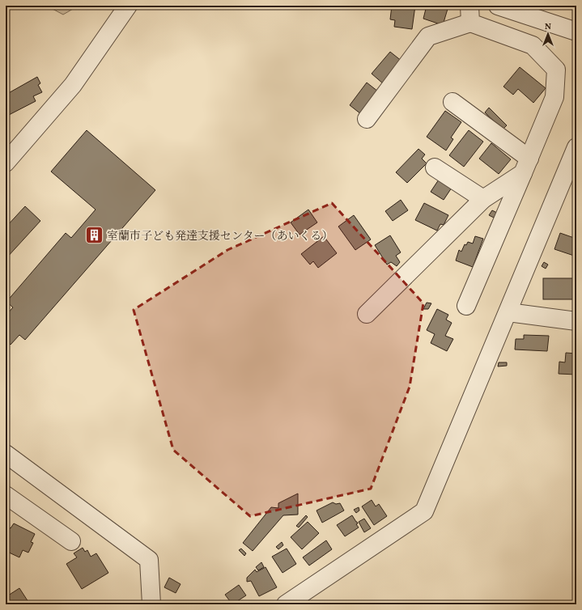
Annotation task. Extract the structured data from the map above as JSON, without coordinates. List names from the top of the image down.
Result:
{
  "places": {
    "building": ["室蘭市子ども発達支援センター（あいくる）"]
  },
  "north": "top"
}
